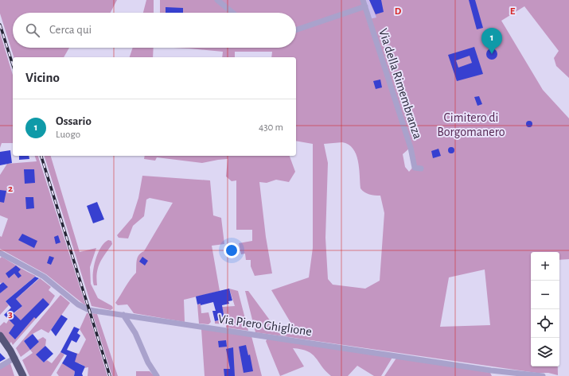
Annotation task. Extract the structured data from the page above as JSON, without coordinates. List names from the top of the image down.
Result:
{
  "streets": {
    "street": ["Via della Rimembranza", "Via Piero Ghiglione"]
  },
  "parks": ["Cimitero di Borgomanero"],
  "page": {
    "search": "Cerca qui",
    "pins": "1",
    "heading": "Vicino",
    "list": [
      {
        "mark": "1",
        "name": "Ossario",
        "note": "Luogo",
        "value": "430 m"
      }
    ],
    "map_buttons": ["+", "−"]
  },
  "grid": {
    "columns": ["D", "E"],
    "rows": ["2", "3"]
  }
}
